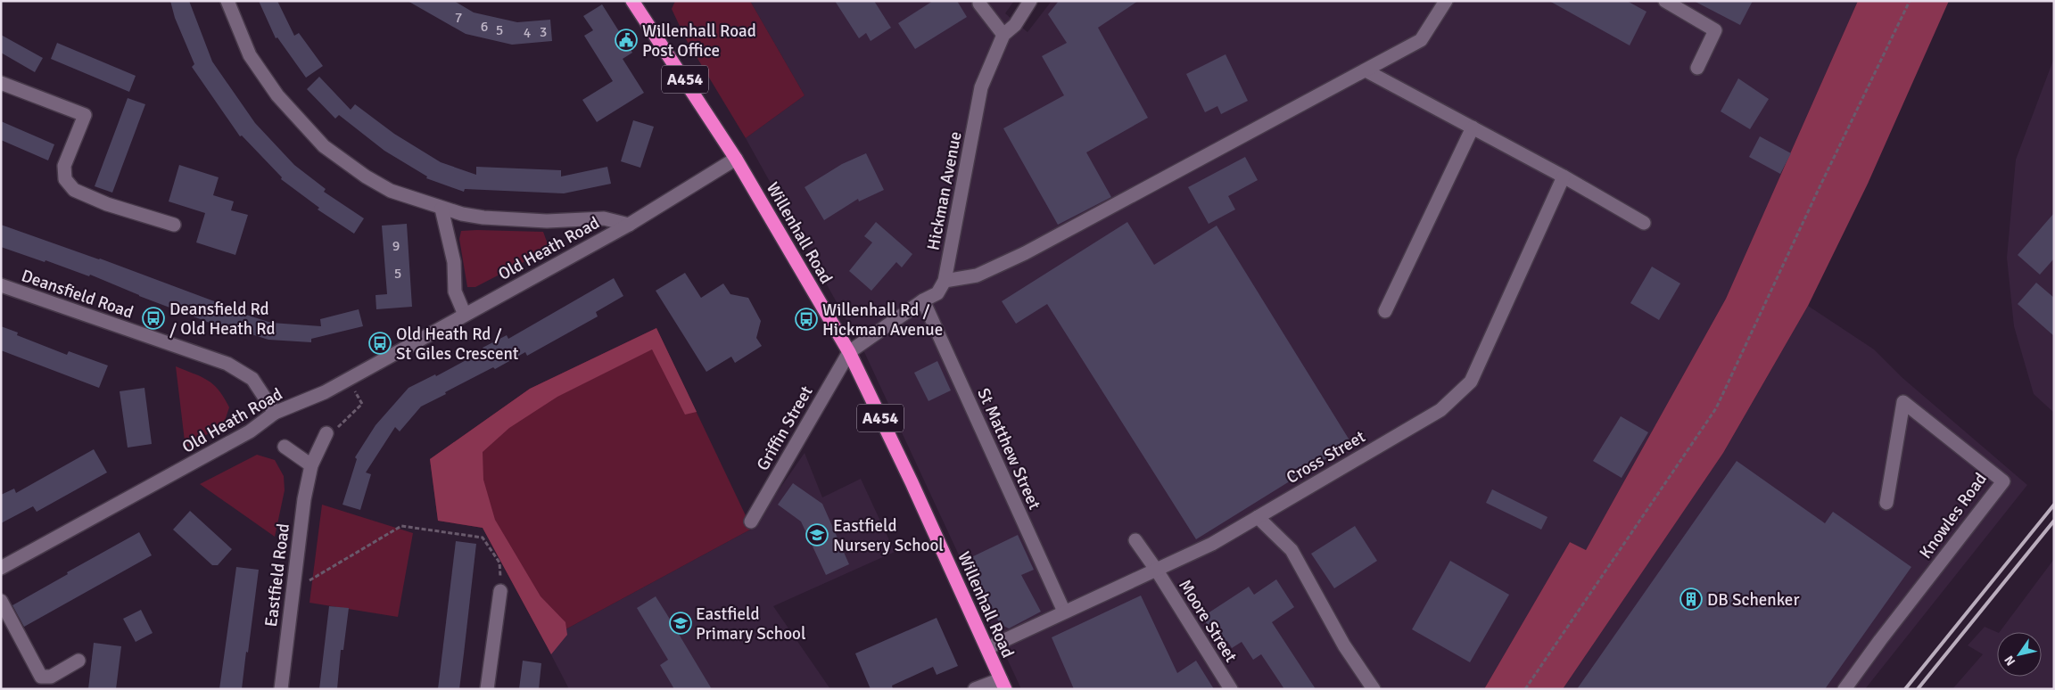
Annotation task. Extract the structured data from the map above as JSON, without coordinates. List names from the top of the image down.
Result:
{
  "streets": {
    "highway": ["A454", "Willenhall Road"],
    "street": [
      "Hickman Avenue",
      "Old Heath Road",
      "Deansfield Road",
      "Griffin Street",
      "St Matthew Street",
      "Cross Street",
      "Knowles Road",
      "Eastfield Road",
      "Moore Street"
    ]
  },
  "crossings": [
    ["Willenhall Road", "Old Heath Road"],
    ["Willenhall Road", "Griffin Street"],
    ["Willenhall Road", "Cross Street"],
    ["Old Heath Road", "Deansfield Road"],
    ["St Matthew Street", "Cross Street"],
    ["Cross Street", "Moore Street"]
  ],
  "places": {
    "public building": ["Willenhall Road Post Office"],
    "bus stop": ["Deansfield Rd / Old Heath Rd", "Willenhall Rd / Hickman Avenue", "Old Heath Rd / St Giles Crescent"],
    "school or university": ["Eastfield Nursery School", "Eastfield Primary School"],
    "building": ["DB Schenker"]
  },
  "house_numbers": [
    "7",
    "6",
    "5",
    "3",
    "4",
    "9",
    "5"
  ],
  "north": "bottom left"
}
